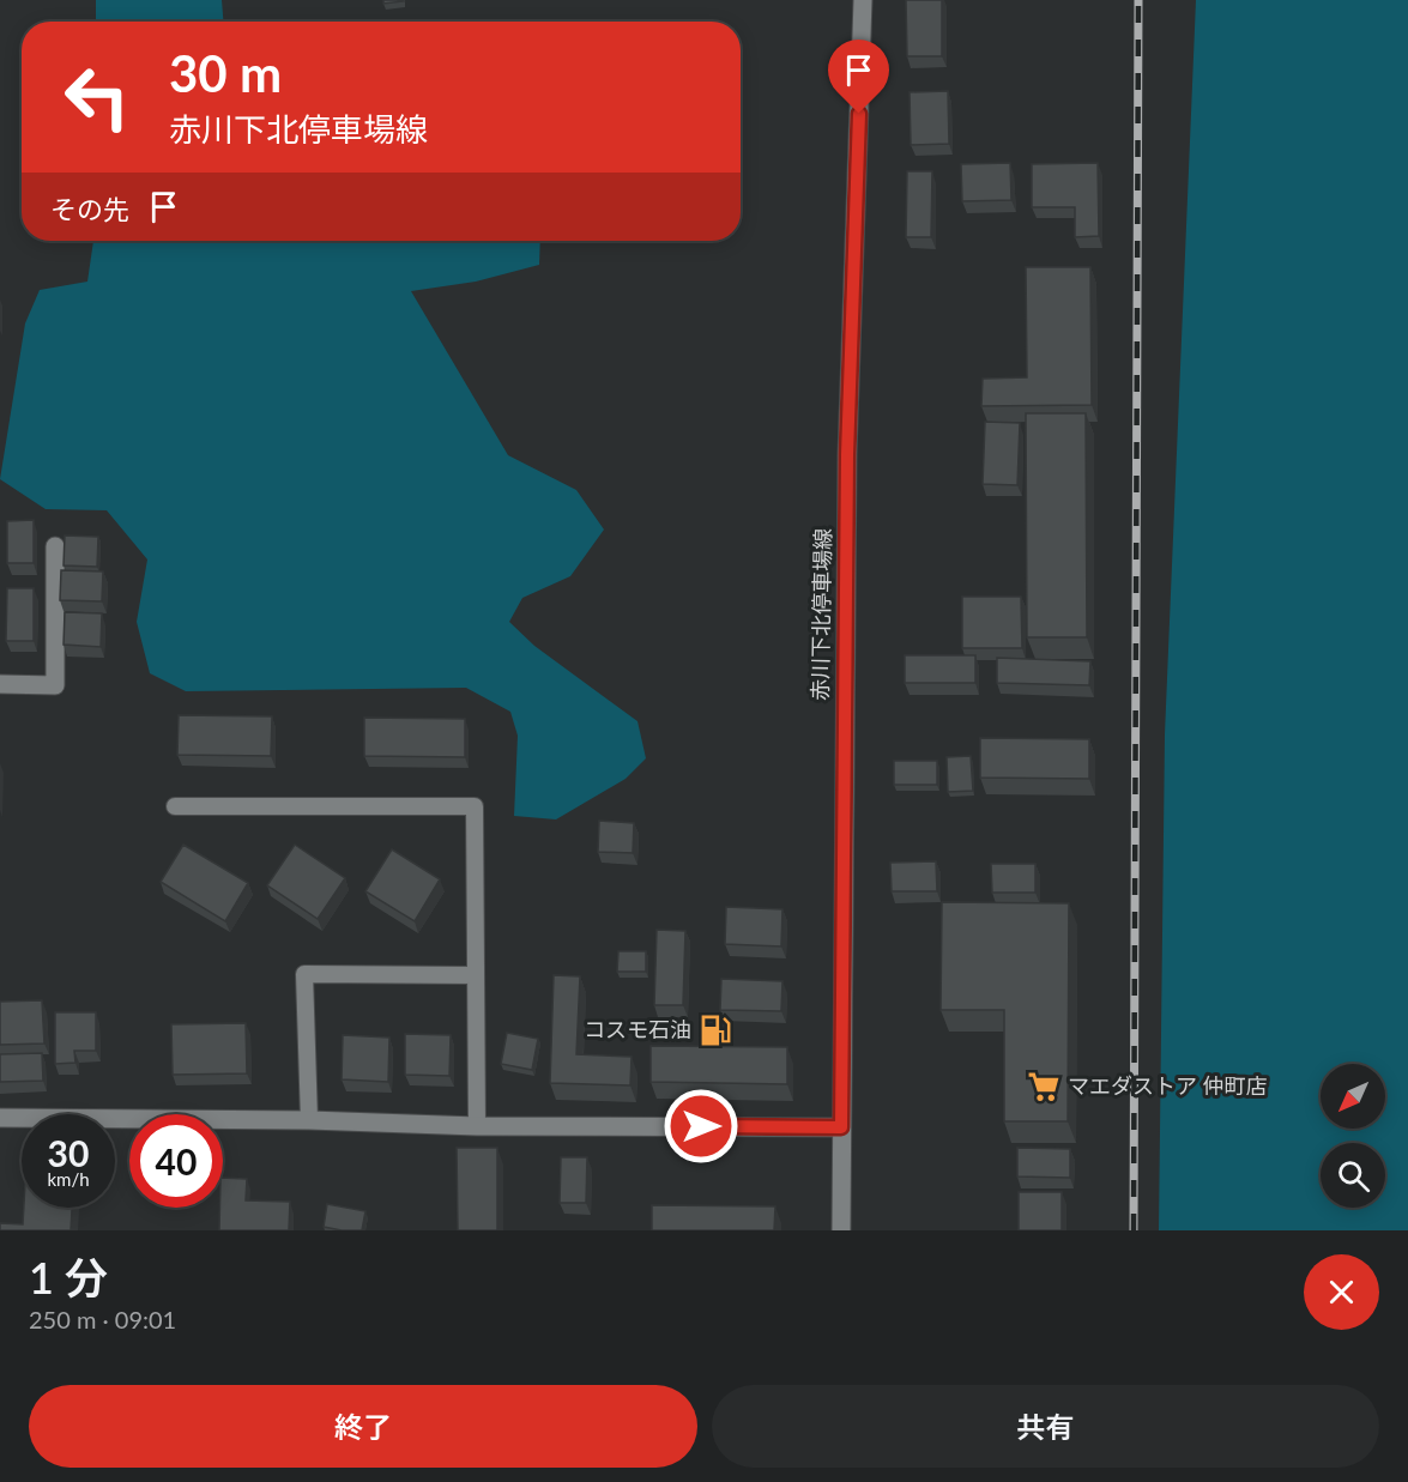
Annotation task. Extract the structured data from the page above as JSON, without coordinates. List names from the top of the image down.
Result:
{
  "streets": {
    "main road": ["赤川下北停車場線"]
  },
  "places": {
    "fuel station": ["コスモ石油"],
    "supermarket": ["マエダストア 仲町店"]
  },
  "north": "bottom left",
  "page": {
    "turn": ["30 m", "赤川下北停車場線"],
    "then": "その先",
    "speed": "30 km/h",
    "limit": "40",
    "heading": ["1 分", "250 m · 09:01"],
    "buttons": ["終了", "共有"]
  }
}
